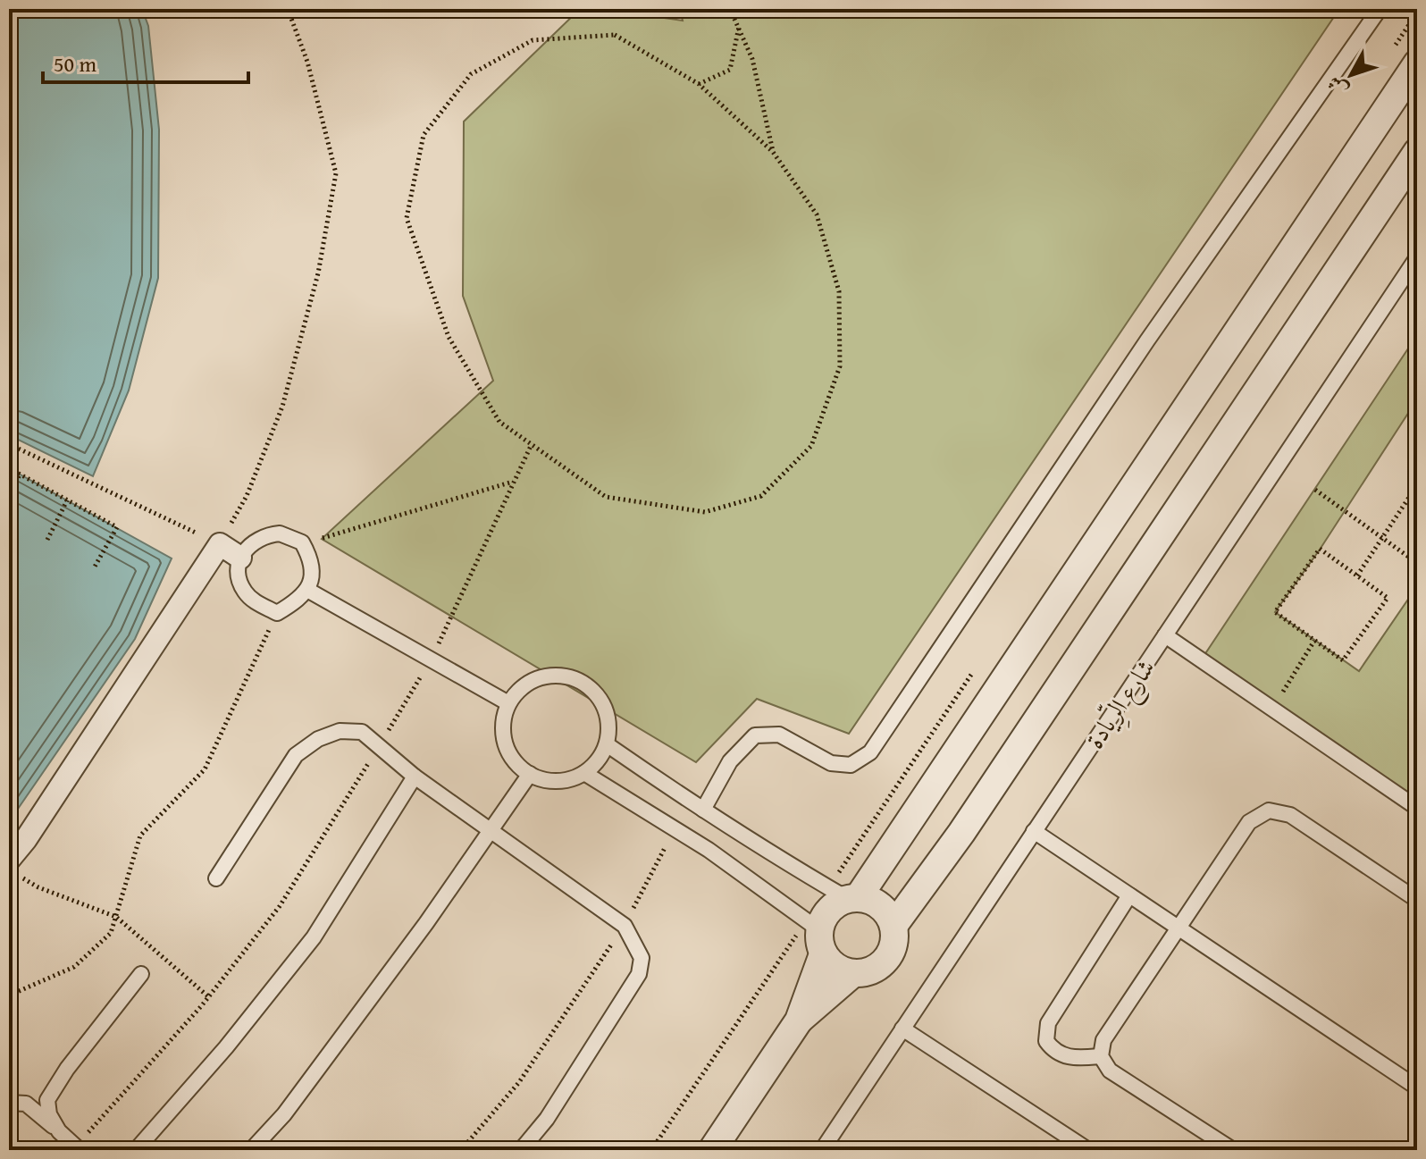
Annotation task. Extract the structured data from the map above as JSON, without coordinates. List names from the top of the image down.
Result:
{
  "streets": {
    "lane": ["شارع الرِّيادة"]
  },
  "scale_bar": "50 m",
  "north": "bottom left"
}
